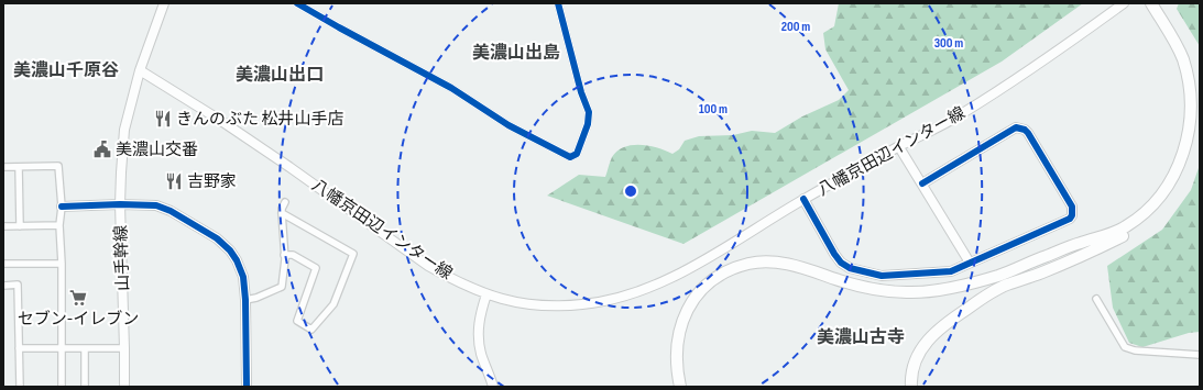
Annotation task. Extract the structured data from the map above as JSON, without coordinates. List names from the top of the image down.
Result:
{
  "streets": {
    "street": ["八幡京田辺インター線", "山手幹線"]
  },
  "crossings": [
    ["八幡京田辺インター線", "山手幹線"]
  ],
  "districts": [
    "美濃山出島",
    "美濃山千原谷",
    "美濃山出口",
    "美濃山古寺"
  ],
  "places": {
    "restaurant": ["きんのぶた 松井山手店", "吉野家"],
    "public building": ["美濃山交番"],
    "supermarket": ["セブン-イレブン"]
  },
  "rings": ["200 m", "300 m", "100 m"]
}
